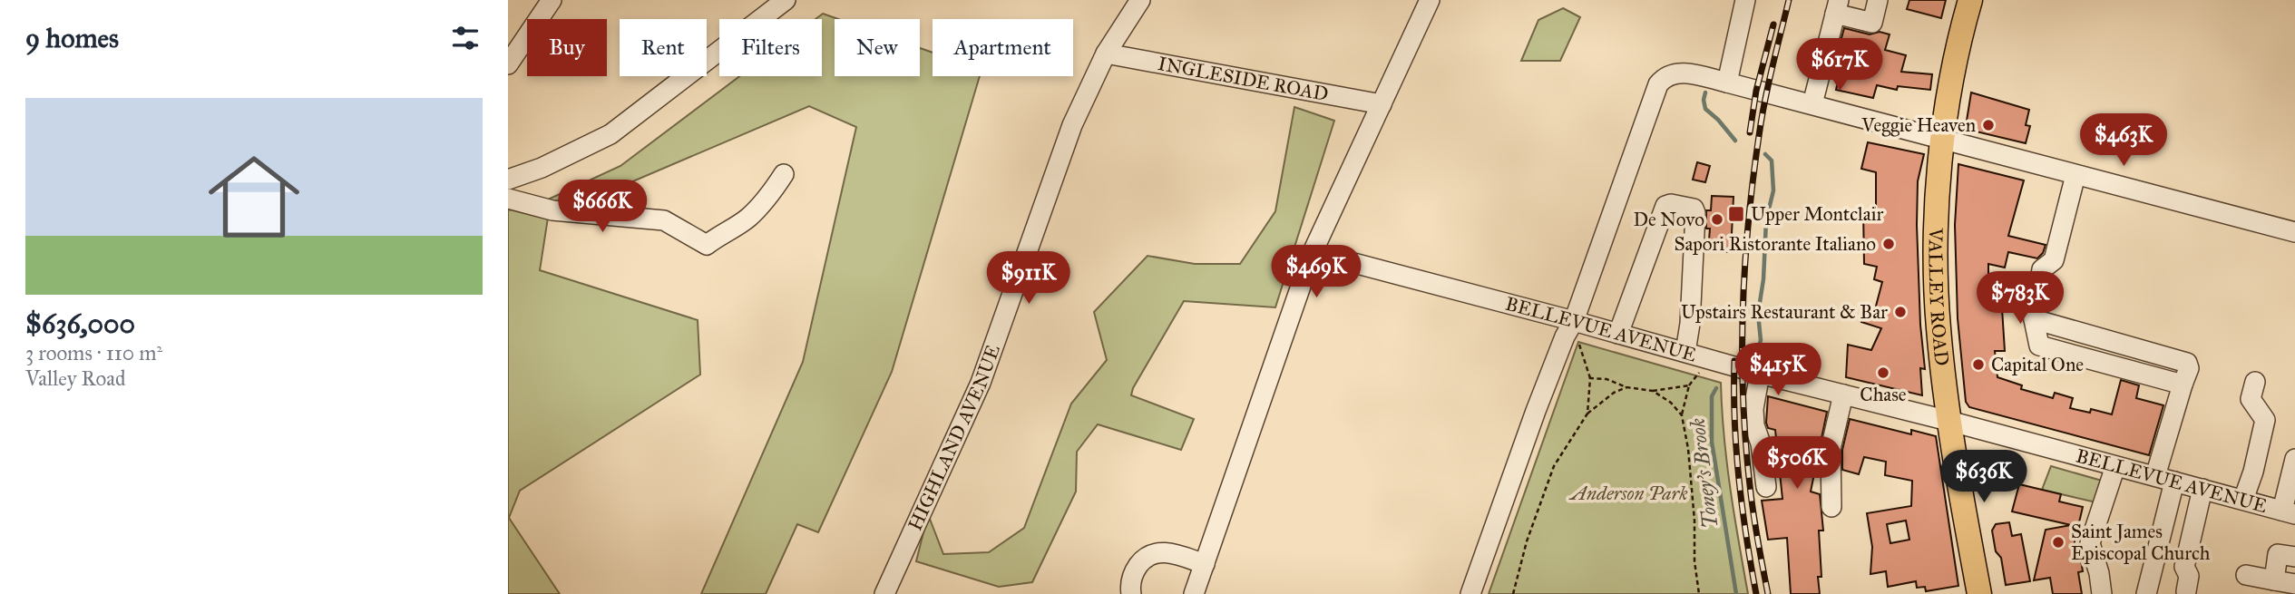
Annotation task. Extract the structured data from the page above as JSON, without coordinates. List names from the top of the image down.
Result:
{
  "streets": {
    "main road": ["VALLEY ROAD"],
    "street": ["INGLESIDE ROAD", "BELLEVUE AVENUE", "HIGHLAND AVENUE"]
  },
  "crossings": [
    ["INGLESIDE ROAD", "HIGHLAND AVENUE"],
    ["VALLEY ROAD", "BELLEVUE AVENUE"]
  ],
  "water": ["Toney's Brook"],
  "parks": ["Anderson Park"],
  "places": {
    "other": [
      "Veggie Heaven",
      "De Novo",
      "Sapori Ristorante Italiano",
      "Upstairs Restaurant & Bar",
      "Capital One",
      "Chase",
      "Saint James Episcopal Church"
    ],
    "transit": ["Upper Montclair"]
  },
  "page": {
    "heading": "9 homes",
    "chip": [
      "Buy",
      "Rent",
      "Filters",
      "New",
      "Apartment"
    ],
    "price": [
      "$617K",
      "$463K",
      "$666K",
      "$469K",
      "$911K",
      "$783K",
      "$415K",
      "$506K",
      "$636K"
    ],
    "list": [
      {
        "name": "$636,000",
        "note": "3 rooms · 110 m² · Valley Road"
      }
    ]
  }
}
